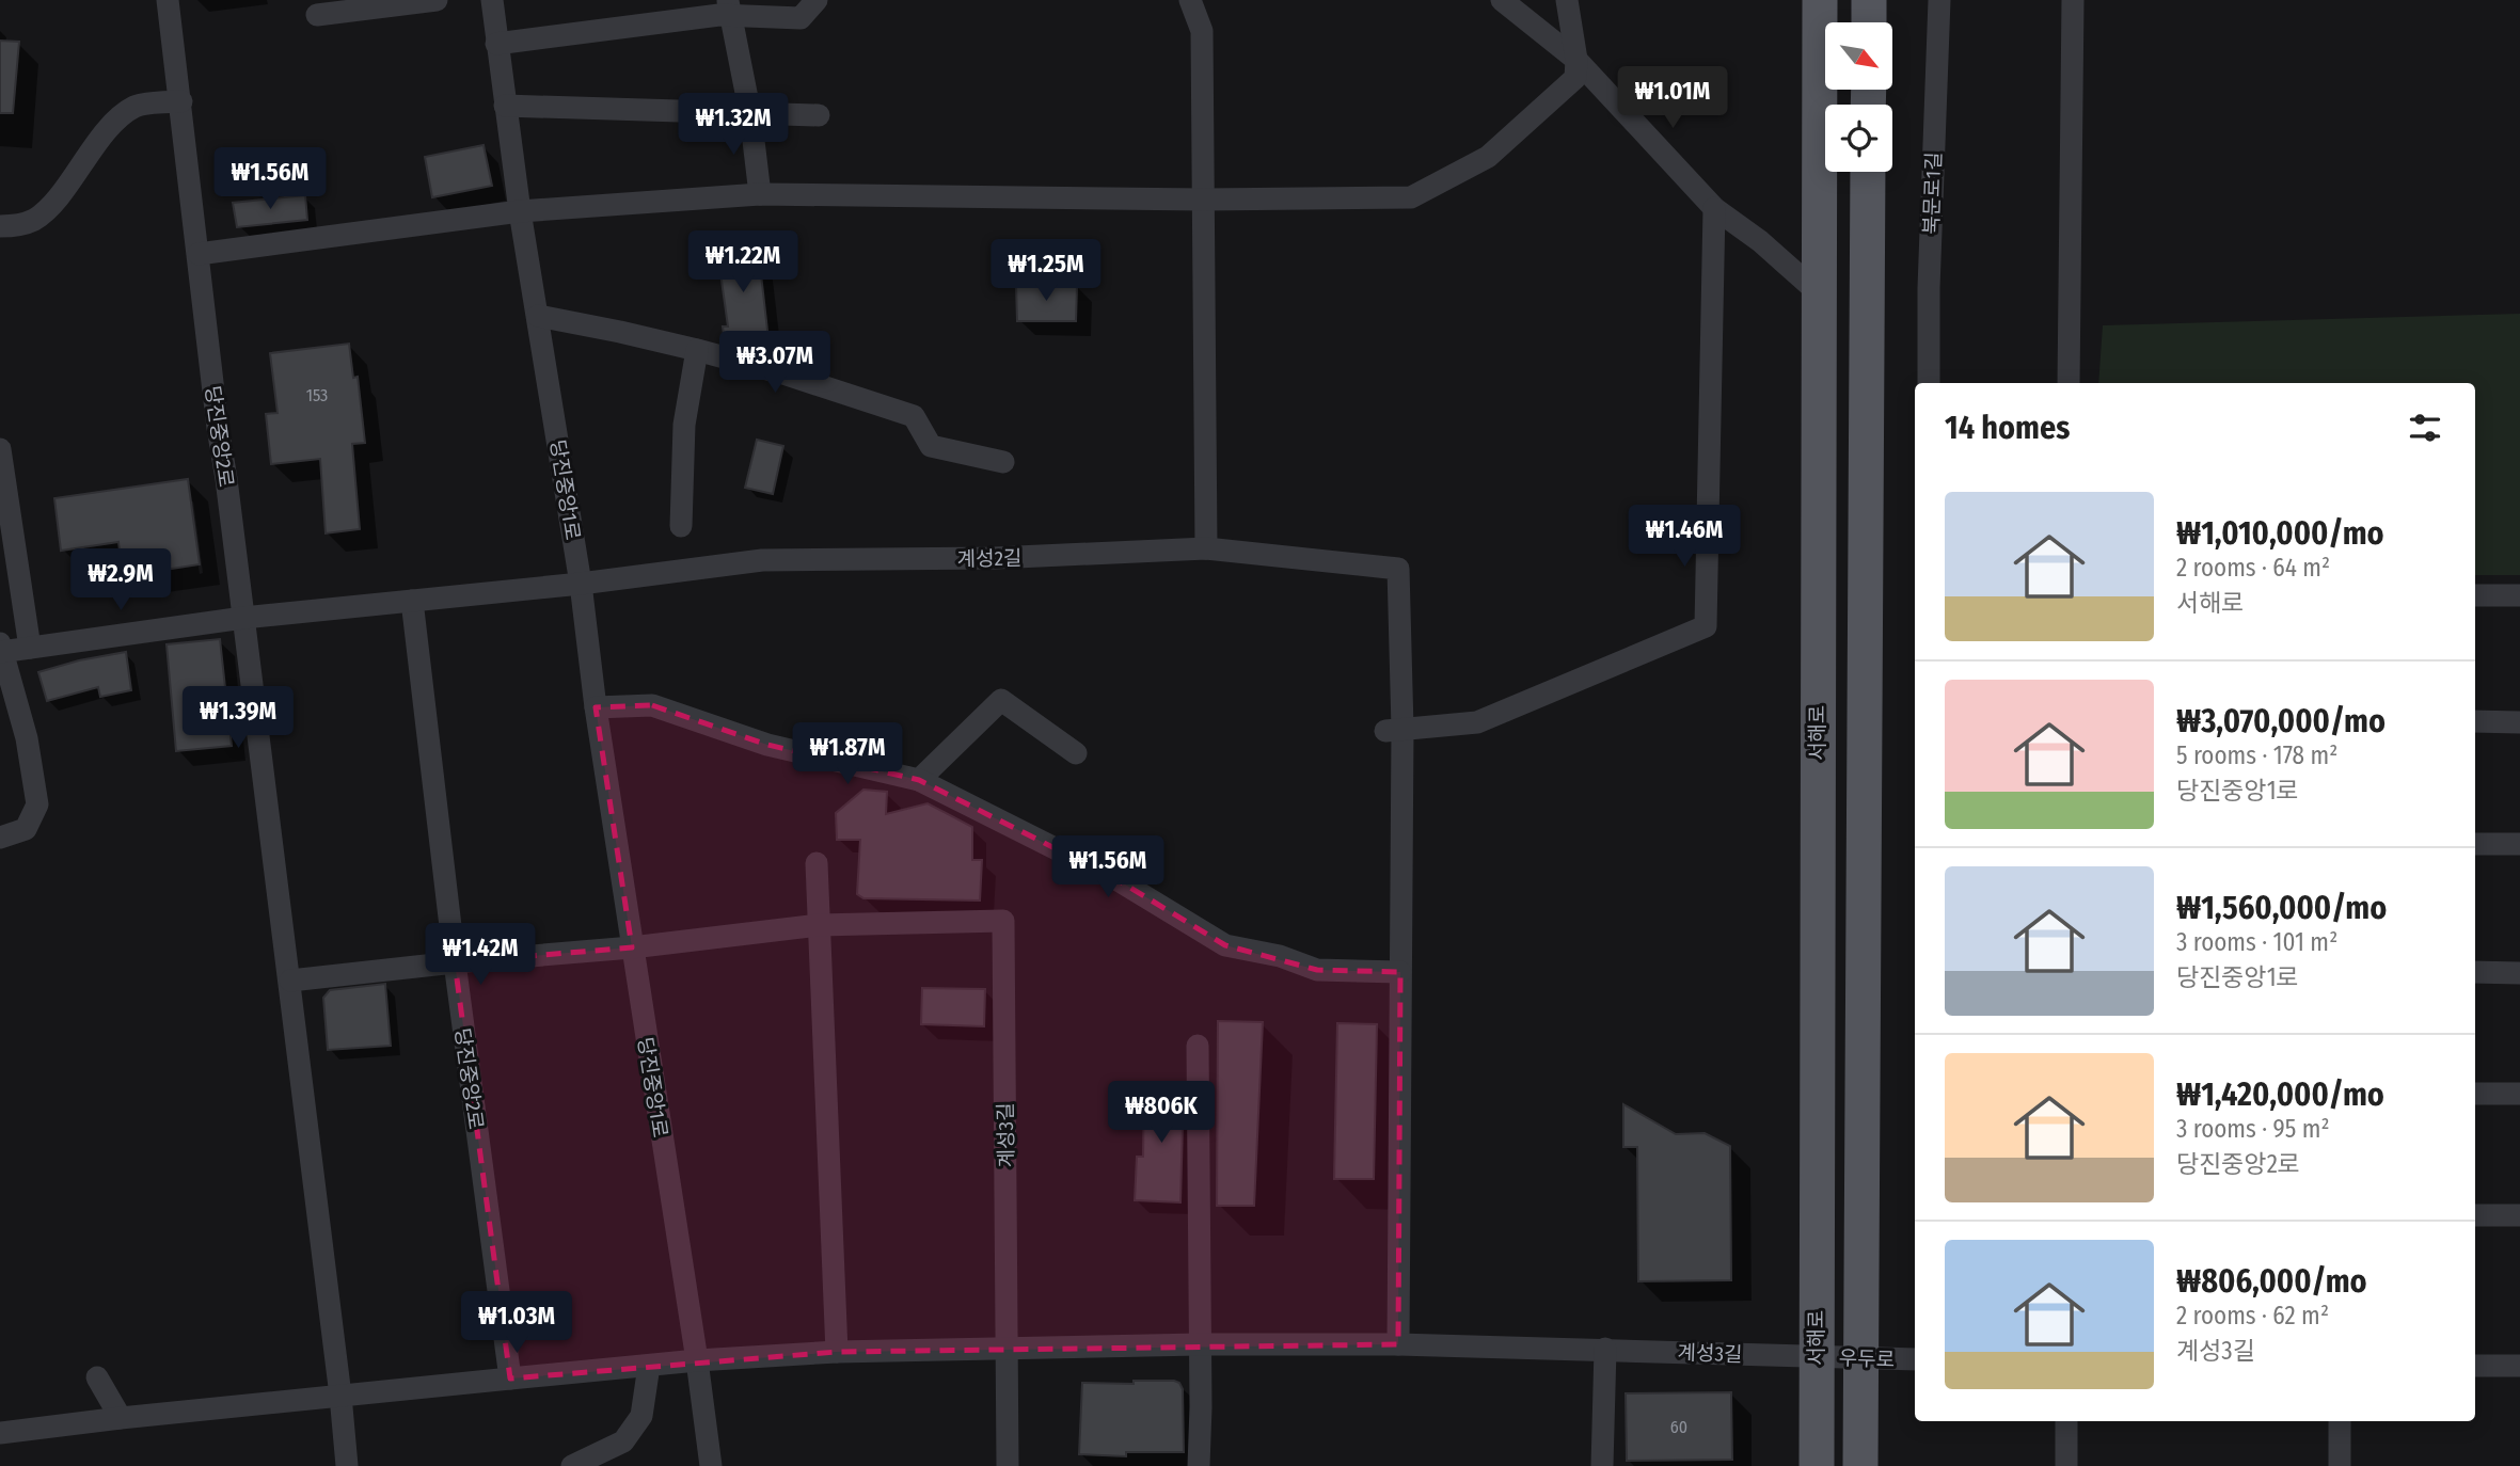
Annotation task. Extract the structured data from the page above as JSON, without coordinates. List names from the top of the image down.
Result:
{
  "streets": {
    "main road": ["서해로"],
    "street": [
      "북문로1길",
      "당진중앙2로",
      "당진중앙1로",
      "계성2길",
      "계성3길",
      "우두로"
    ]
  },
  "crossings": [
    ["당진중앙1로", "계성2길"],
    ["당진중앙1로", "계성3길"],
    ["서해로", "계성3길"],
    ["서해로", "우두로"],
    ["계성3길", "우두로"]
  ],
  "house_numbers": ["153", "60"],
  "north": "bottom right",
  "page": {
    "price": [
      "₩1.01M",
      "₩1.32M",
      "₩1.56M",
      "₩1.22M",
      "₩1.25M",
      "₩3.07M",
      "₩1.46M",
      "₩2.9M",
      "₩1.39M",
      "₩1.87M",
      "₩1.56M",
      "₩1.42M",
      "₩806K",
      "₩1.03M"
    ],
    "heading": "14 homes",
    "list": [
      {
        "name": "₩1,010,000/mo",
        "note": "2 rooms · 64 m² · 서해로"
      },
      {
        "name": "₩3,070,000/mo",
        "note": "5 rooms · 178 m² · 당진중앙1로"
      },
      {
        "name": "₩1,560,000/mo",
        "note": "3 rooms · 101 m² · 당진중앙1로"
      },
      {
        "name": "₩1,420,000/mo",
        "note": "3 rooms · 95 m² · 당진중앙2로"
      },
      {
        "name": "₩806,000/mo",
        "note": "2 rooms · 62 m² · 계성3길"
      }
    ]
  }
}
